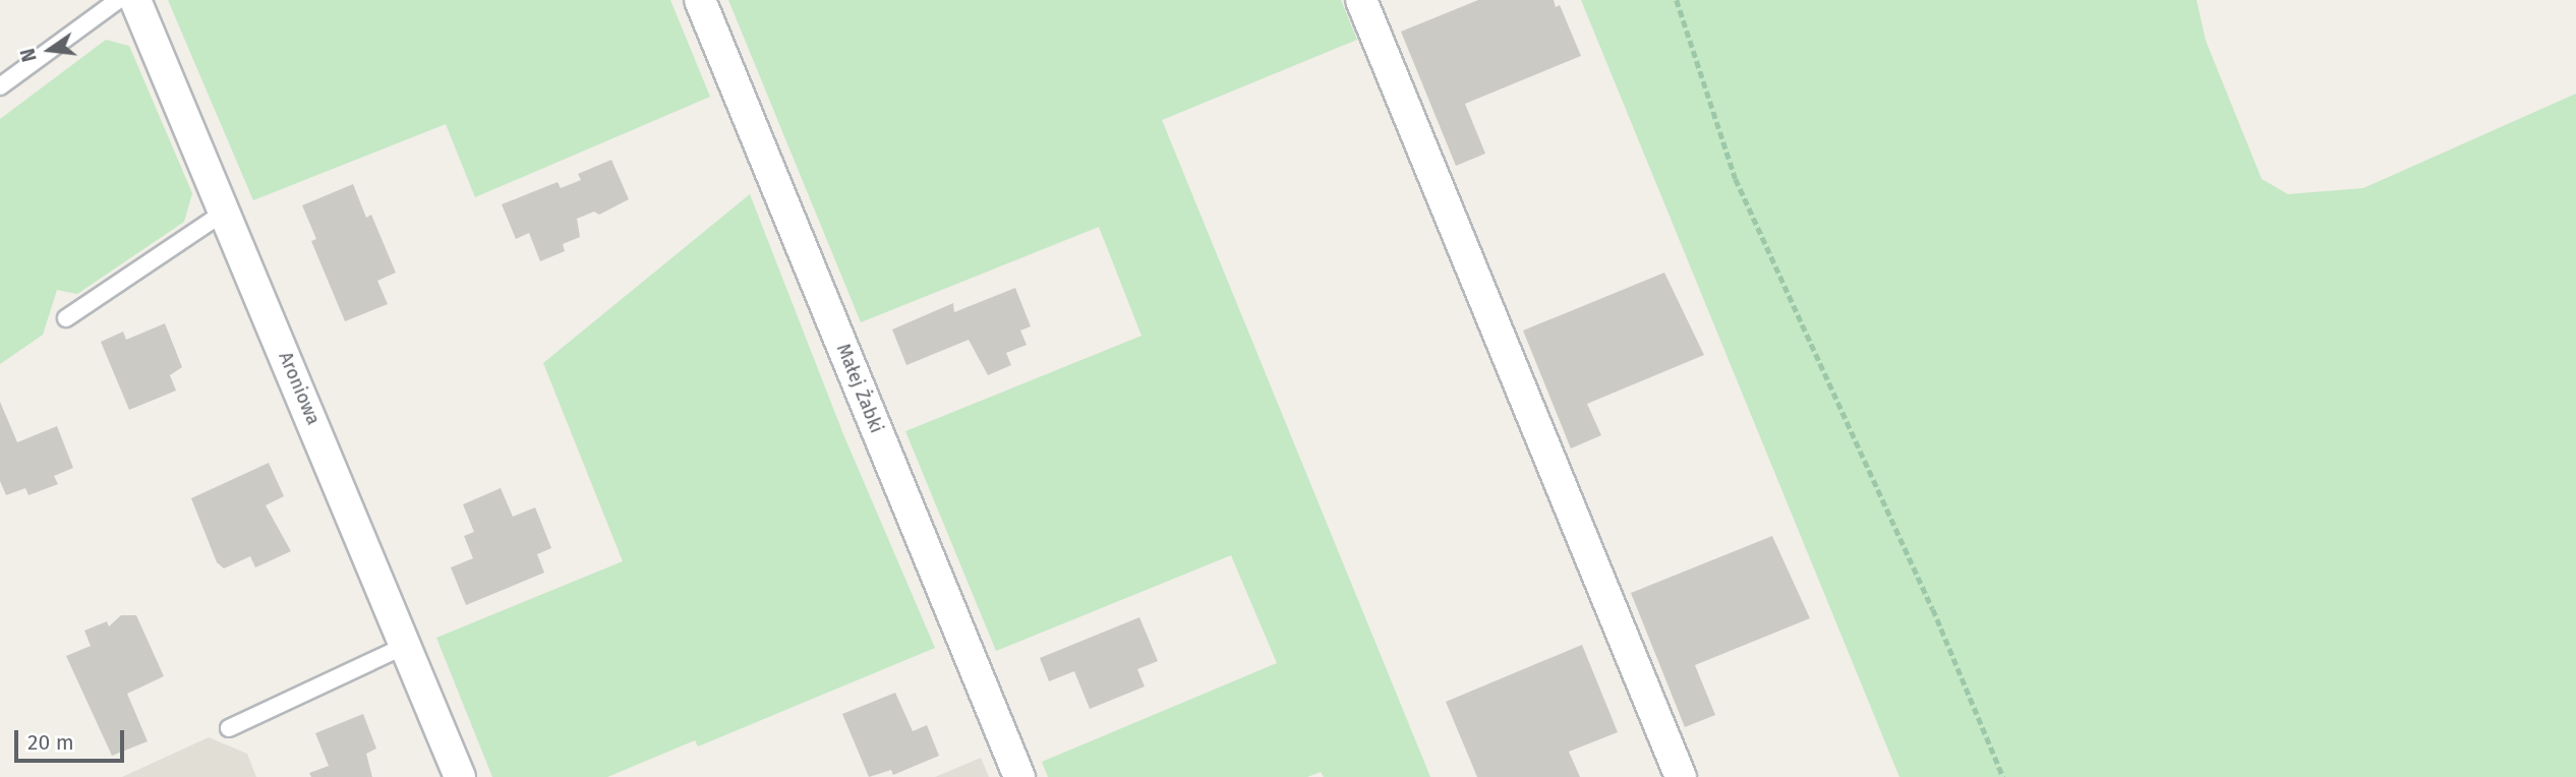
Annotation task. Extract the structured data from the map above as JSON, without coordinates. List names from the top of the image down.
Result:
{
  "streets": {
    "street": ["Aroniowa", "Małej Żabki"]
  },
  "scale_bar": "20 m",
  "north": "left"
}
